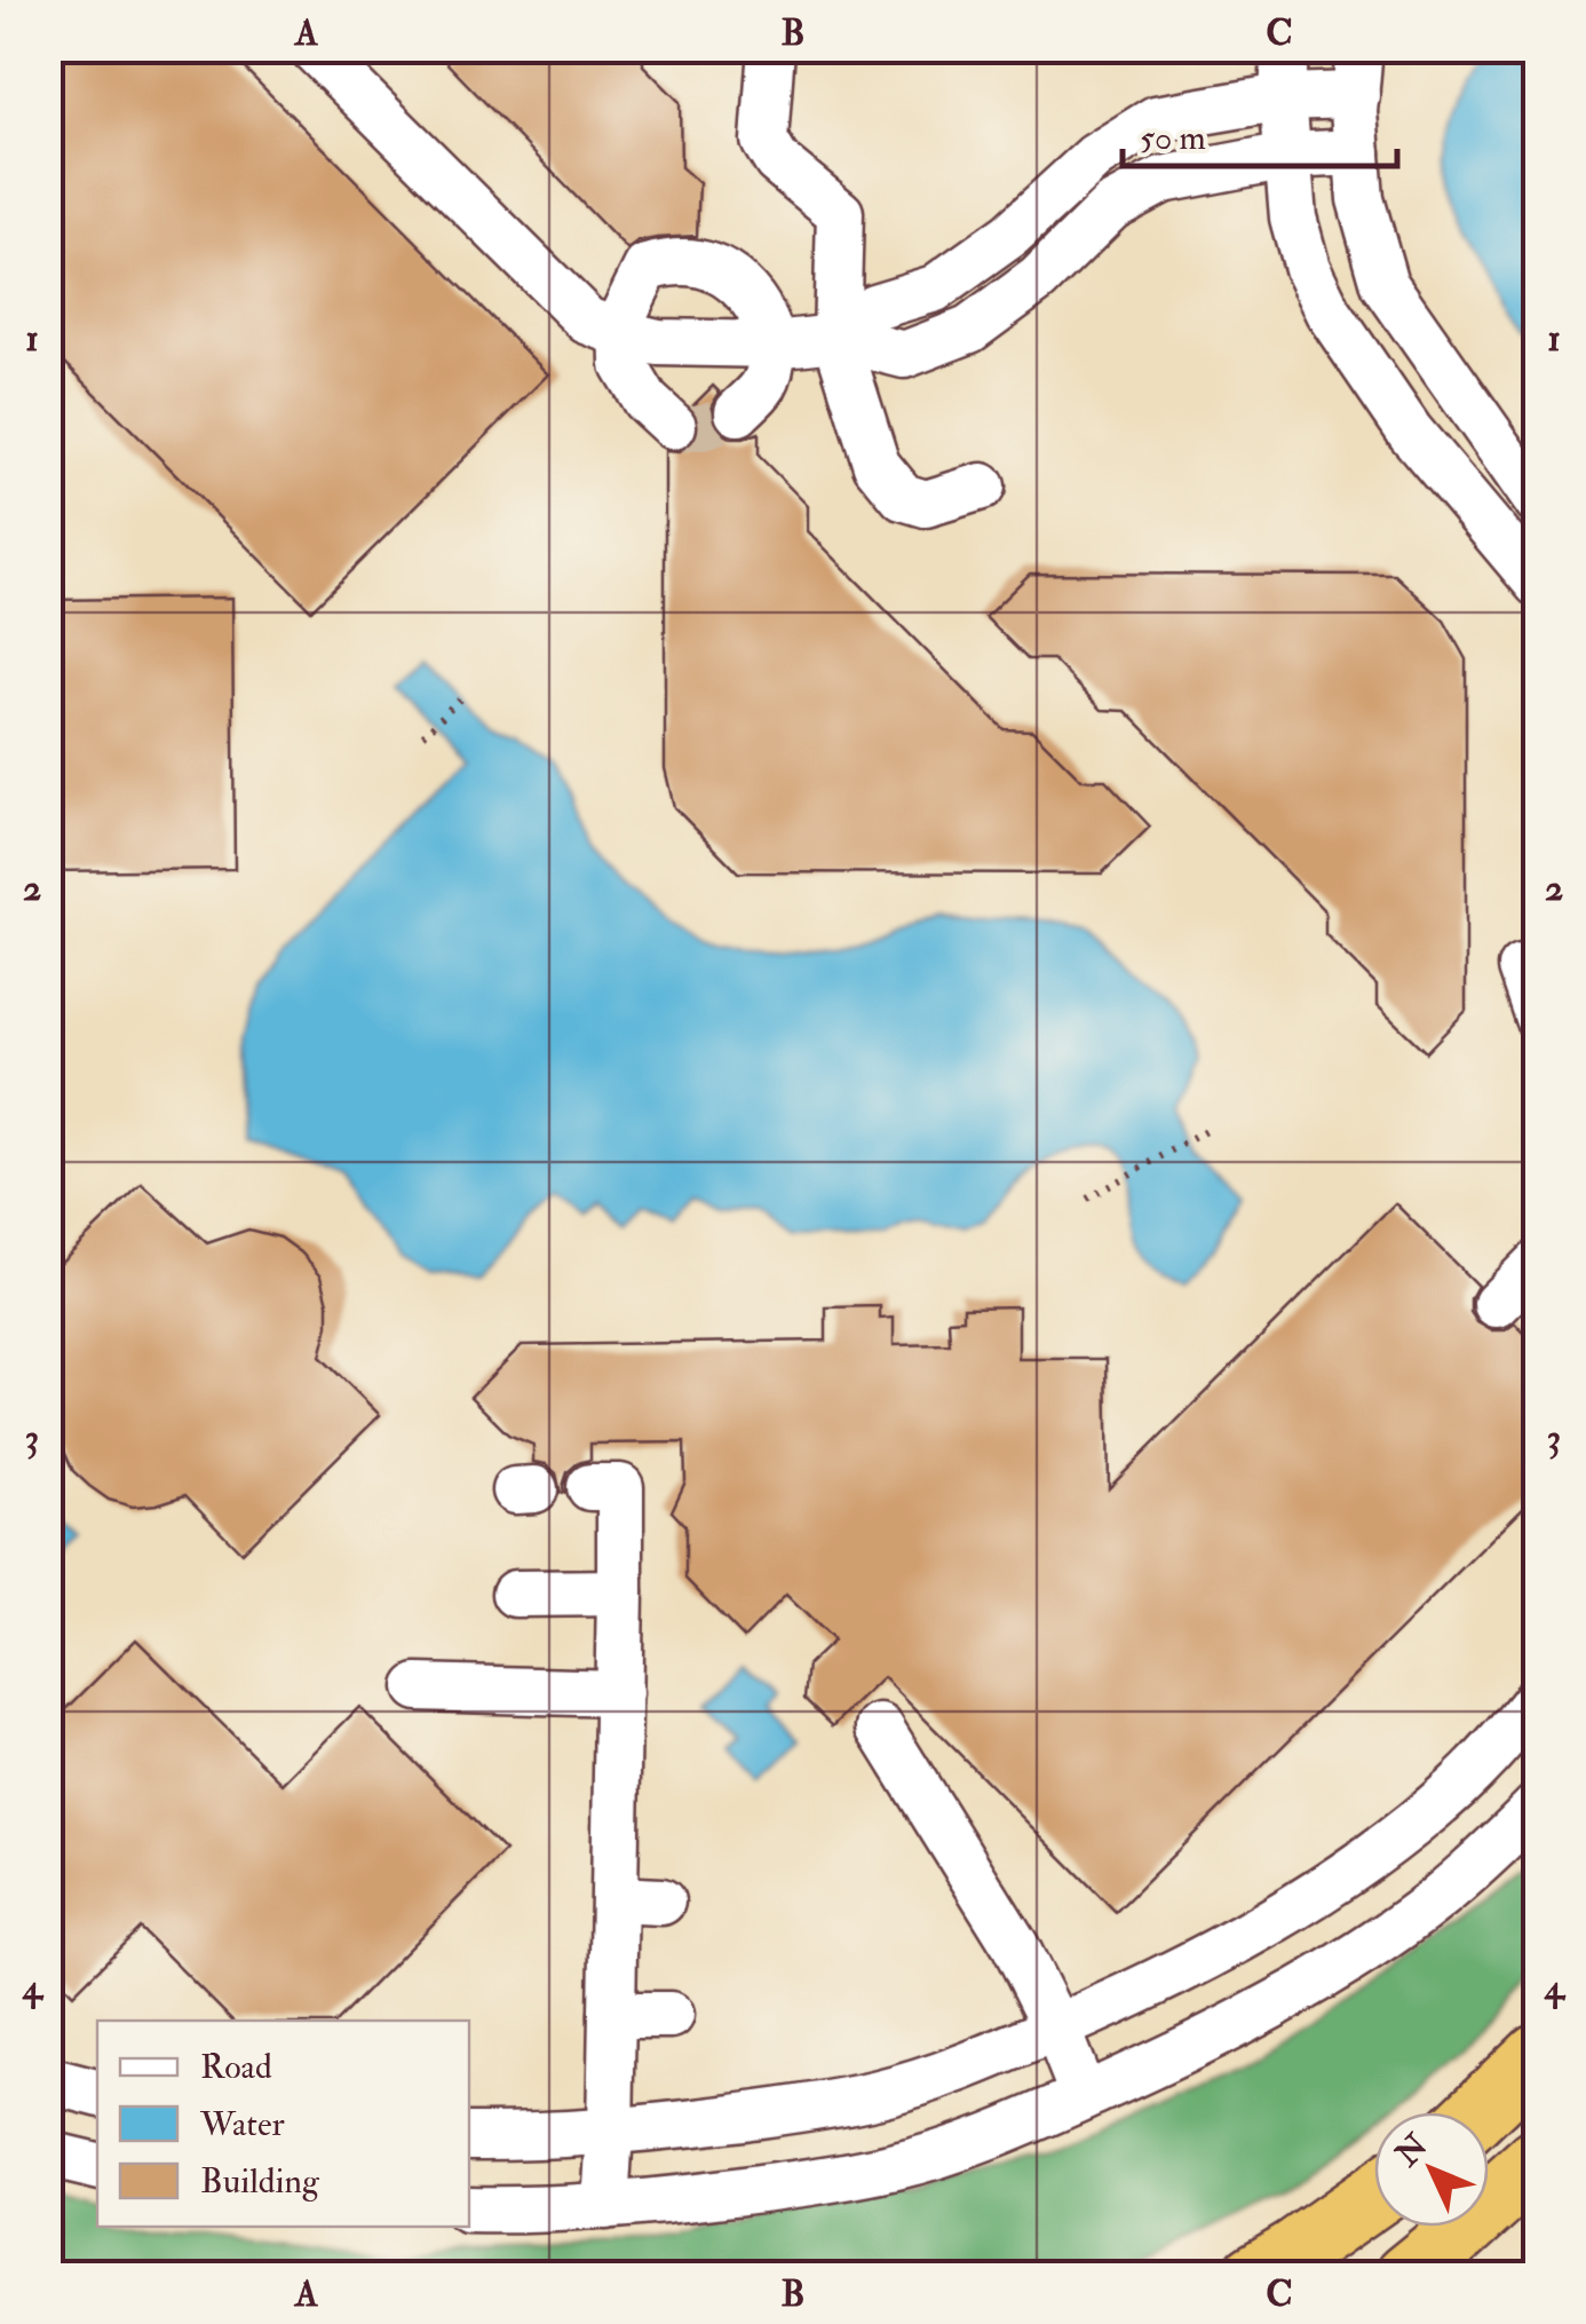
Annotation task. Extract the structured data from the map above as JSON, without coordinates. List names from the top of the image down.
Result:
{
  "legend": ["Road", "Water", "Building"],
  "scale_bar": "50 m",
  "north": "top left",
  "grid": {
    "columns": ["A", "B", "C"],
    "rows": [
      "1",
      "2",
      "3",
      "4"
    ]
  }
}
